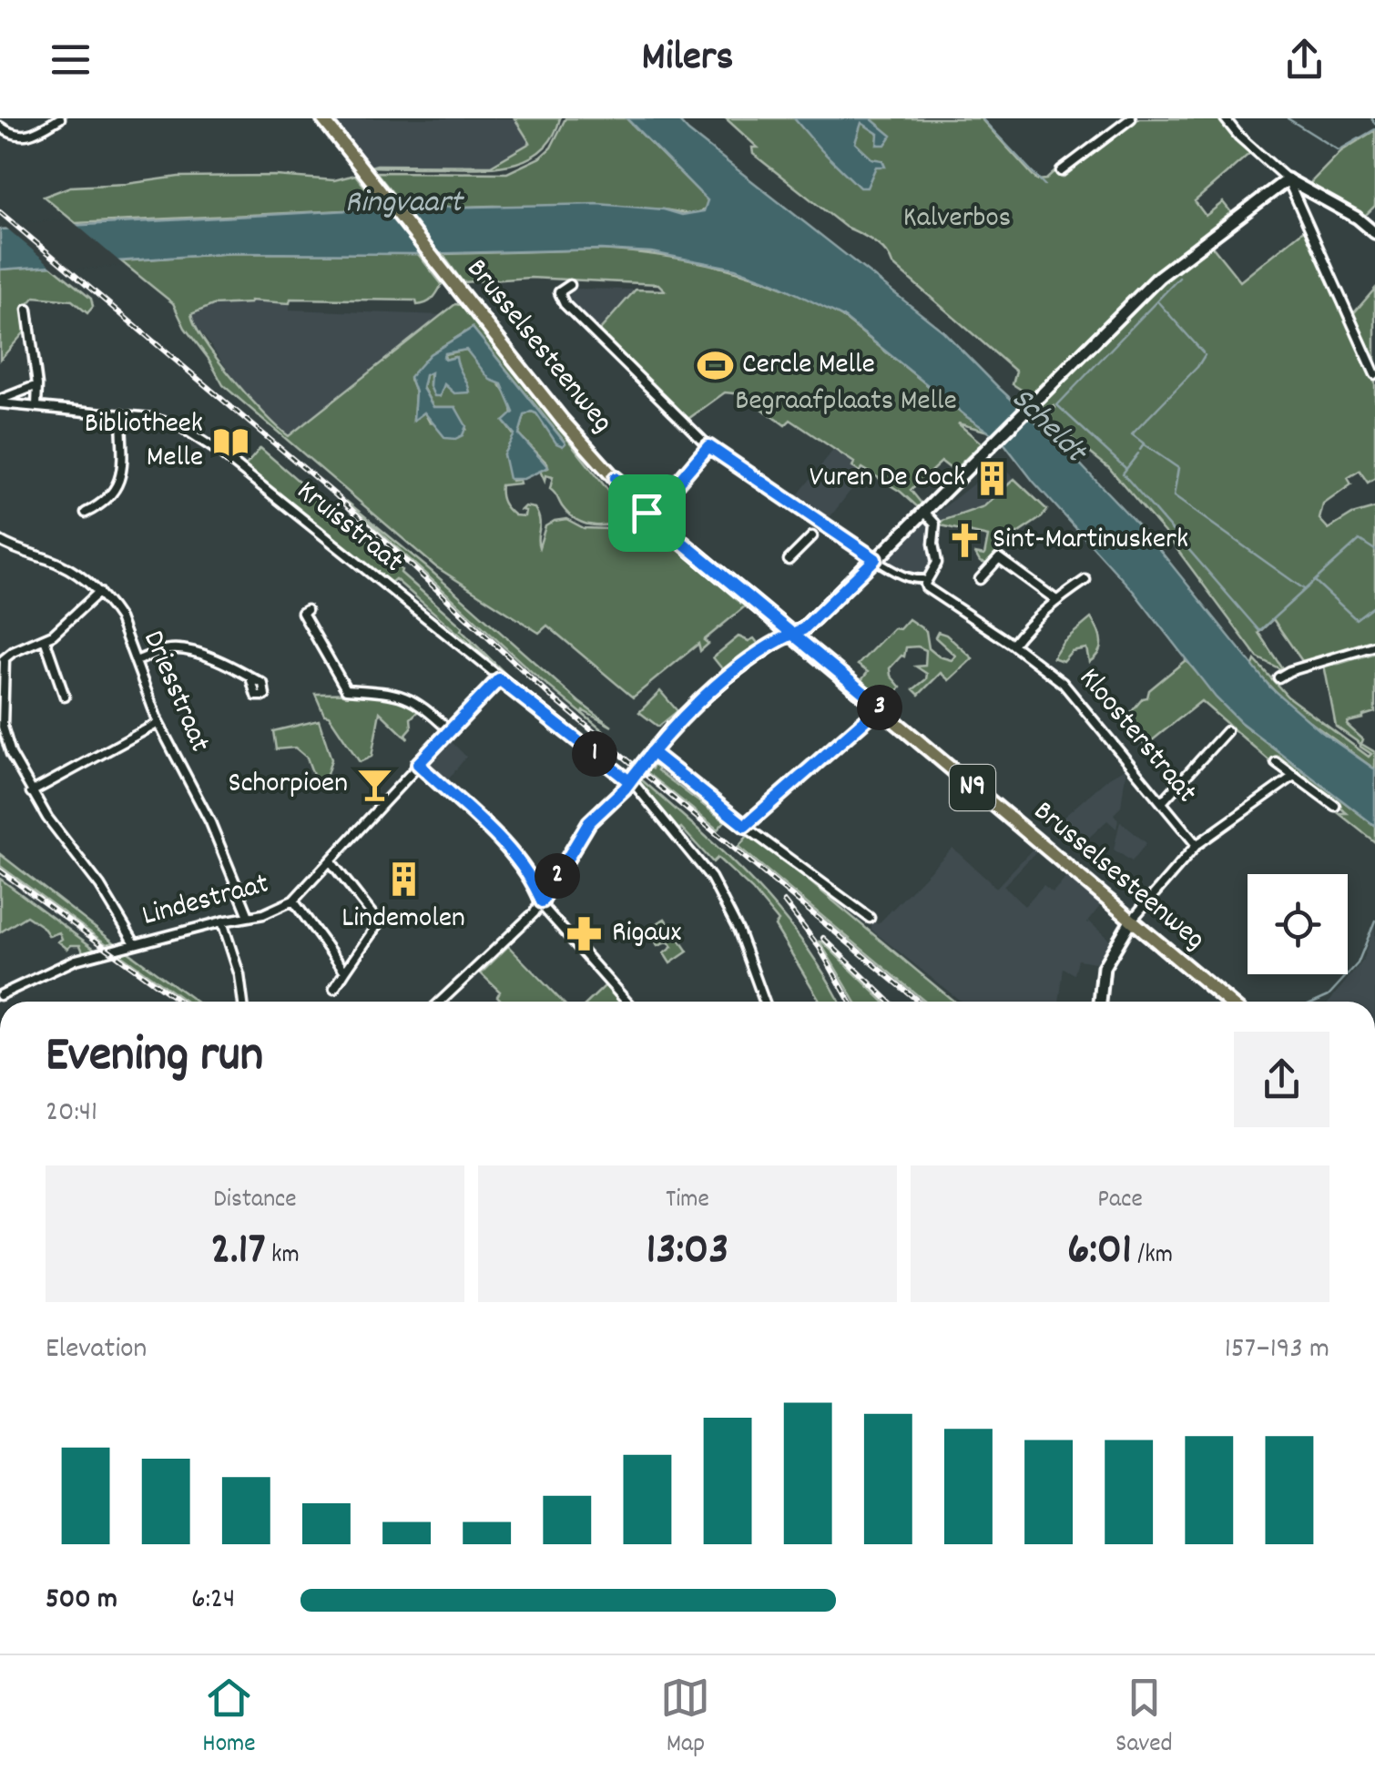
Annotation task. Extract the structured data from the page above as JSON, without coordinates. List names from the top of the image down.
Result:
{
  "streets": {
    "main road": ["Brusselsesteenweg", "N9"],
    "street": [
      "Kruisstraat",
      "Driesstraat",
      "Kloosterstraat",
      "Lindestraat"
    ]
  },
  "crossings": [
    ["Kruisstraat", "Lindestraat"],
    ["Driesstraat", "Lindestraat"]
  ],
  "water": ["Ringvaart", "Scheldt"],
  "parks": ["Kalverbos", "Begraafplaats Melle"],
  "places": {
    "sports": ["Cercle Melle"],
    "library": ["Bibliotheek Melle"],
    "building": ["Vuren De Cock", "Lindemolen"],
    "church": ["Sint-Martinuskerk"],
    "bar": ["Schorpioen"],
    "pharmacy": ["Rigaux"]
  },
  "page": {
    "header": "Milers",
    "pins": ["3", "1", "2"],
    "heading": ["Evening run", "20:41"],
    "stats": [
      ["Distance", "2.17 km"],
      ["Time", "13:03"],
      ["Pace", "6:01 /km"]
    ],
    "chart": ["Elevation", "157–193 m"],
    "list": [
      {
        "name": "500 m",
        "note": "6:24"
      }
    ],
    "tabs": ["Home", "Map", "Saved"]
  }
}
